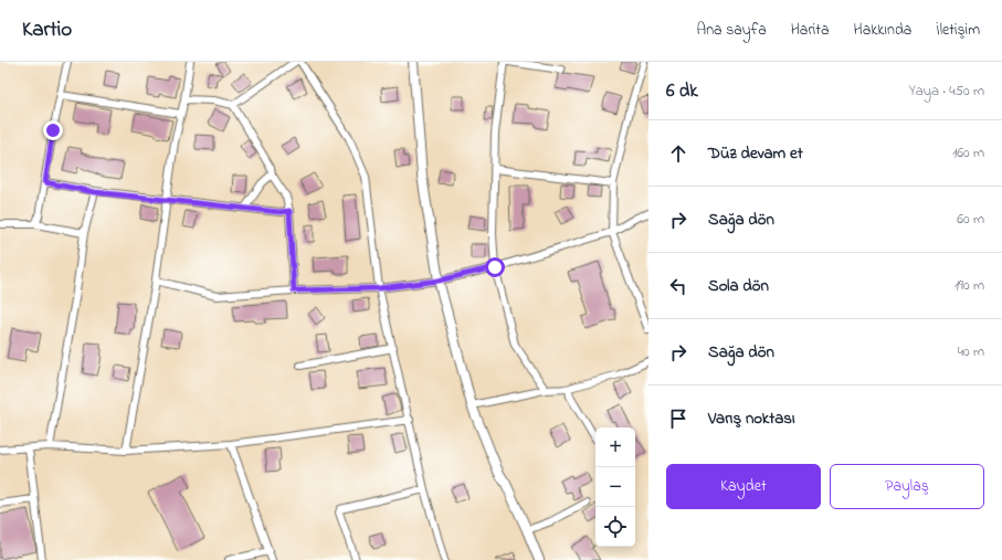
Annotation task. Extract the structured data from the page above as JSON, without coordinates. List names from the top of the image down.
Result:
{
  "page": {
    "header": "Kartio",
    "nav": [
      "Ana sayfa",
      "Harita",
      "Hakkında",
      "İletişim"
    ],
    "heading": ["6 dk", "Yaya · 450 m"],
    "list": [
      ["Düz devam et", "160 m"],
      ["Sağa dön", "60 m"],
      ["Sola dön", "190 m"],
      ["Sağa dön", "40 m"],
      "Varış noktası"
    ],
    "map_buttons": ["+", "−"],
    "buttons": ["Kaydet", "Paylaş"]
  }
}
